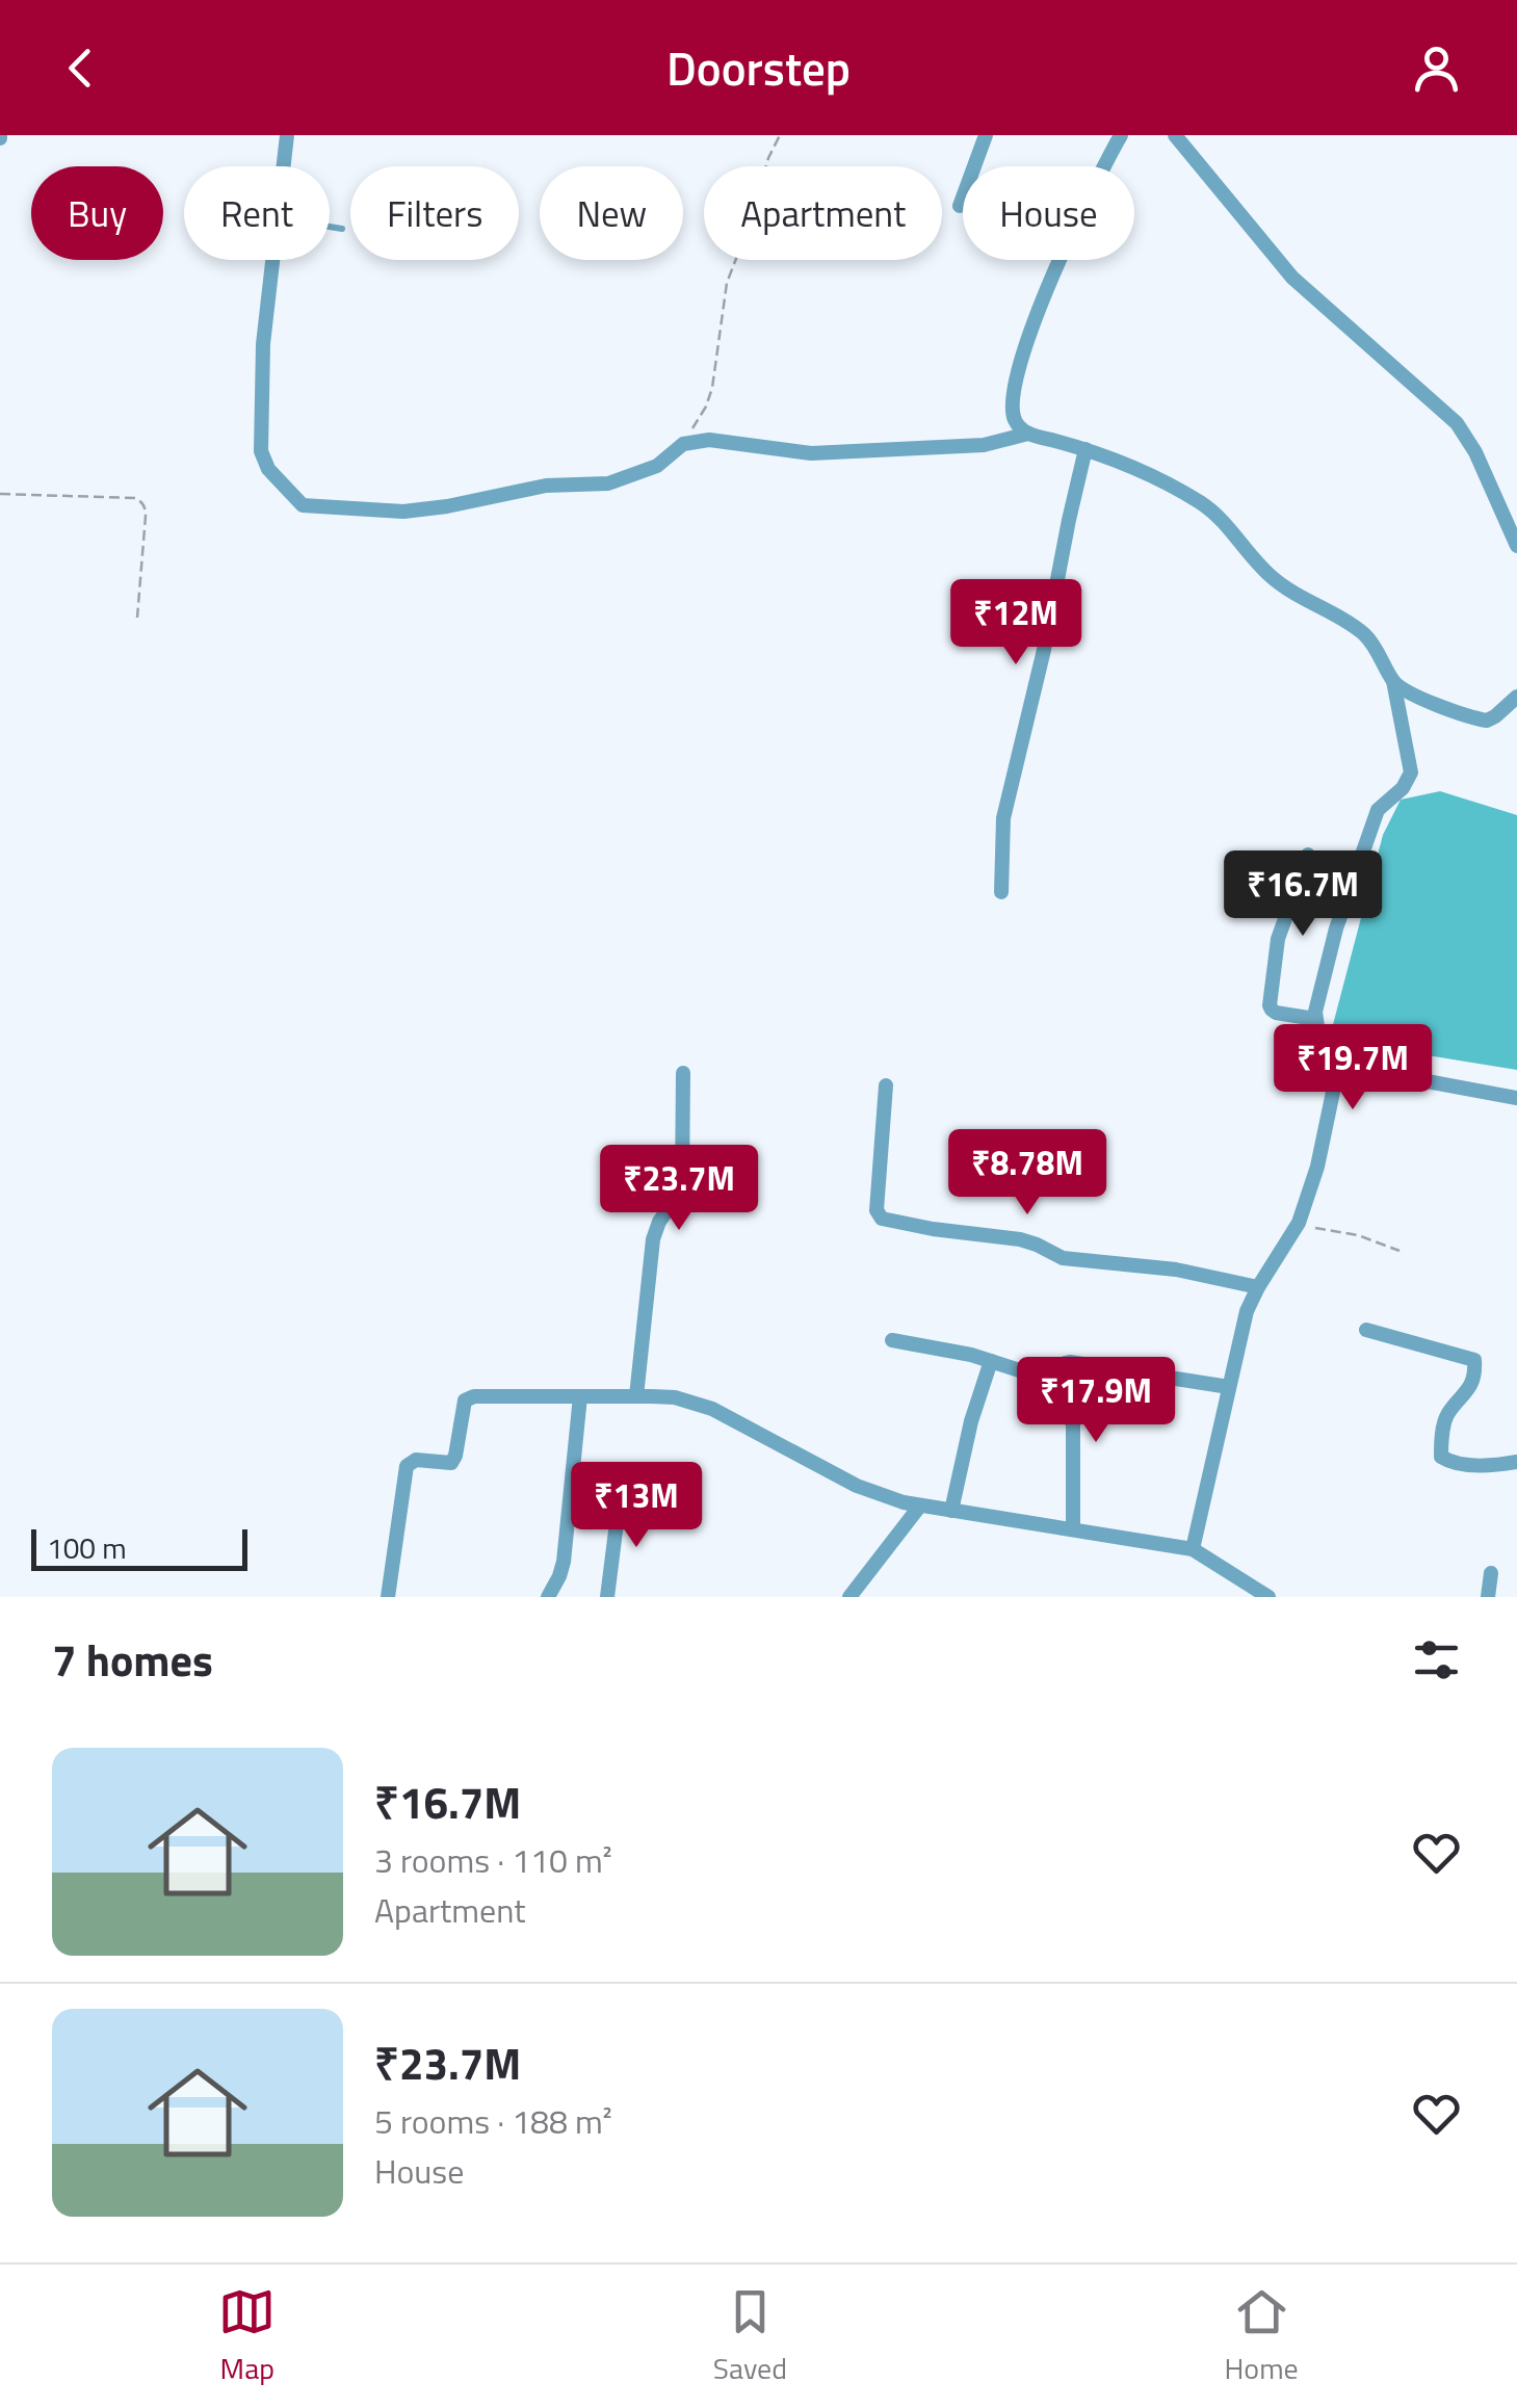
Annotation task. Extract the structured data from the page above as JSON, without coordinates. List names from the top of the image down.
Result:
{
  "scale_bar": "100 m",
  "page": {
    "header": "Doorstep",
    "chip": [
      "Buy",
      "Rent",
      "Filters",
      "New",
      "Apartment",
      "House"
    ],
    "price": [
      "₹12M",
      "₹16.7M",
      "₹19.7M",
      "₹8.78M",
      "₹23.7M",
      "₹17.9M",
      "₹13M"
    ],
    "scale": "100 m",
    "heading": "7 homes",
    "list": [
      {
        "name": "₹16.7M",
        "note": "3 rooms · 110 m² · Apartment"
      },
      {
        "name": "₹23.7M",
        "note": "5 rooms · 188 m² · House"
      }
    ],
    "tabs": ["Map", "Saved", "Home"]
  }
}
